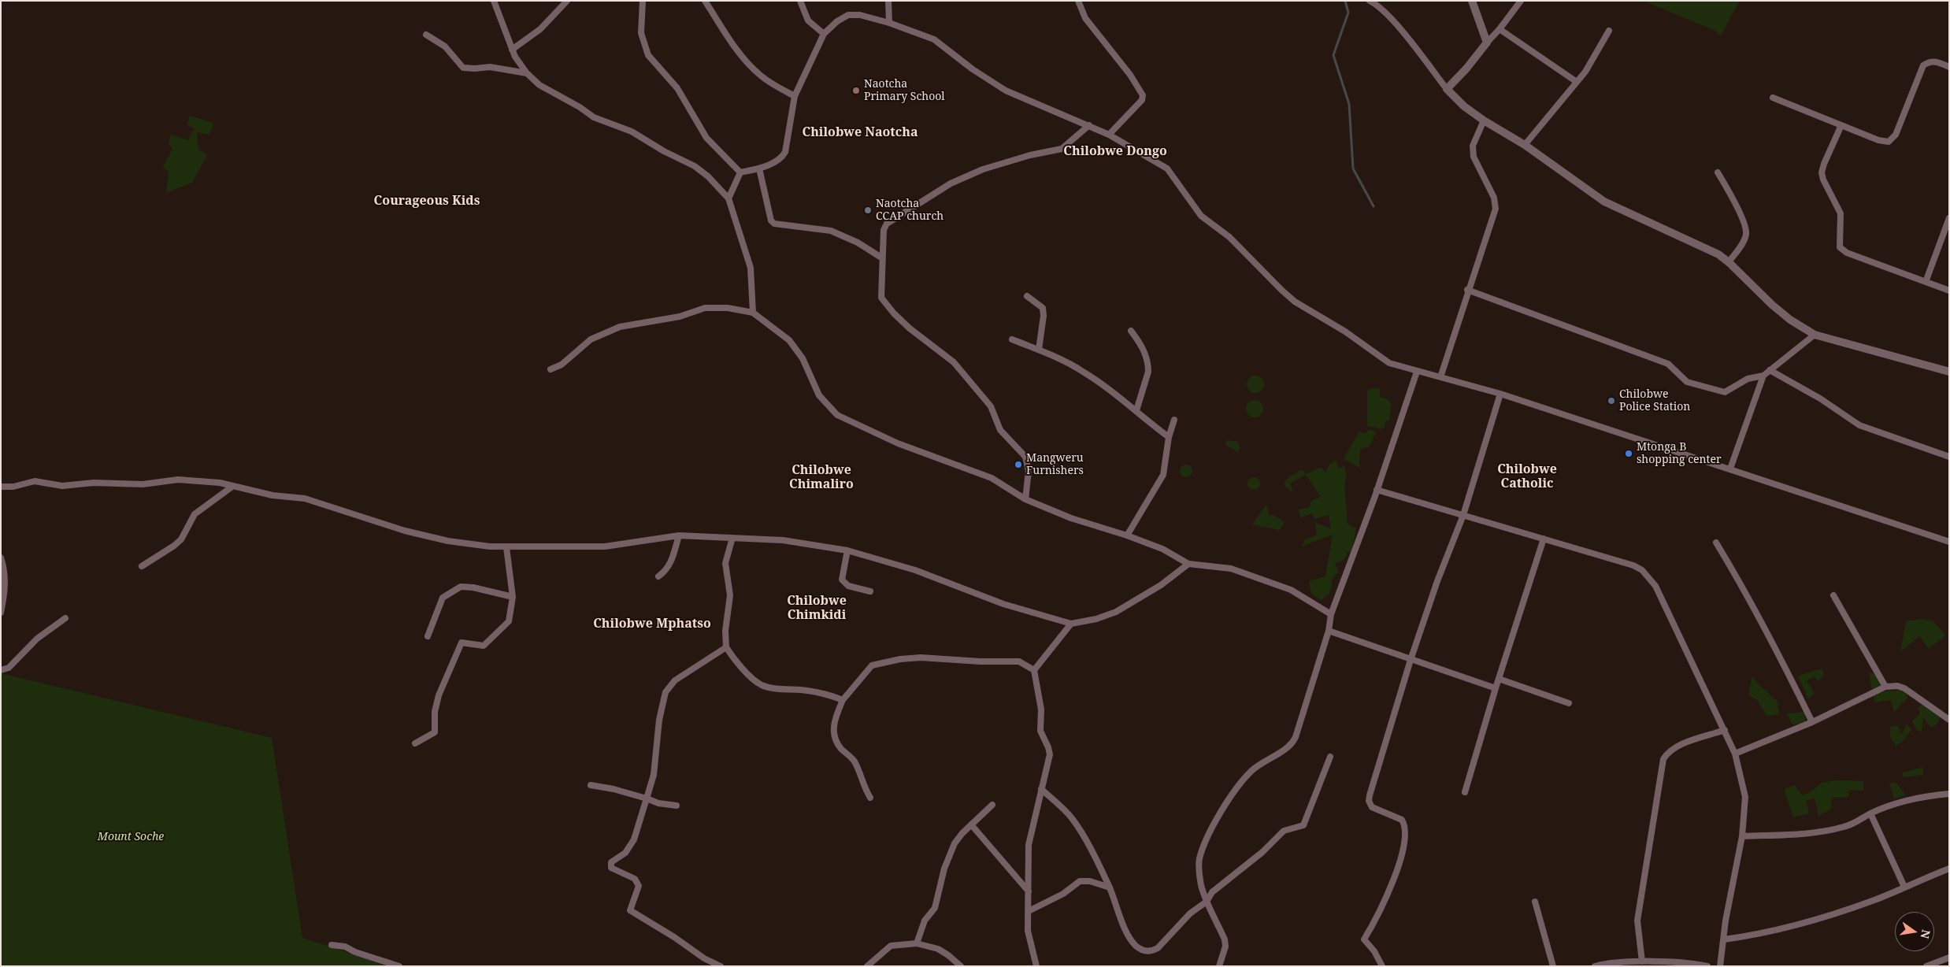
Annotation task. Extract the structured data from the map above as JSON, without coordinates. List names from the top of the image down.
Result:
{
  "districts": [
    "Chilobwe Naotcha",
    "Chilobwe Dongo",
    "Courageous Kids",
    "Chilobwe Catholic",
    "Chilobwe Chimaliro",
    "Chilobwe Chimkidi",
    "Chilobwe Mphatso"
  ],
  "parks": ["Mount Soche"],
  "places": [
    "Naotcha Primary School",
    "Naotcha CCAP church",
    "Chilobwe Police Station",
    "Mtonga B shopping center",
    "Mangweru Furnishers"
  ],
  "north": "right"
}
